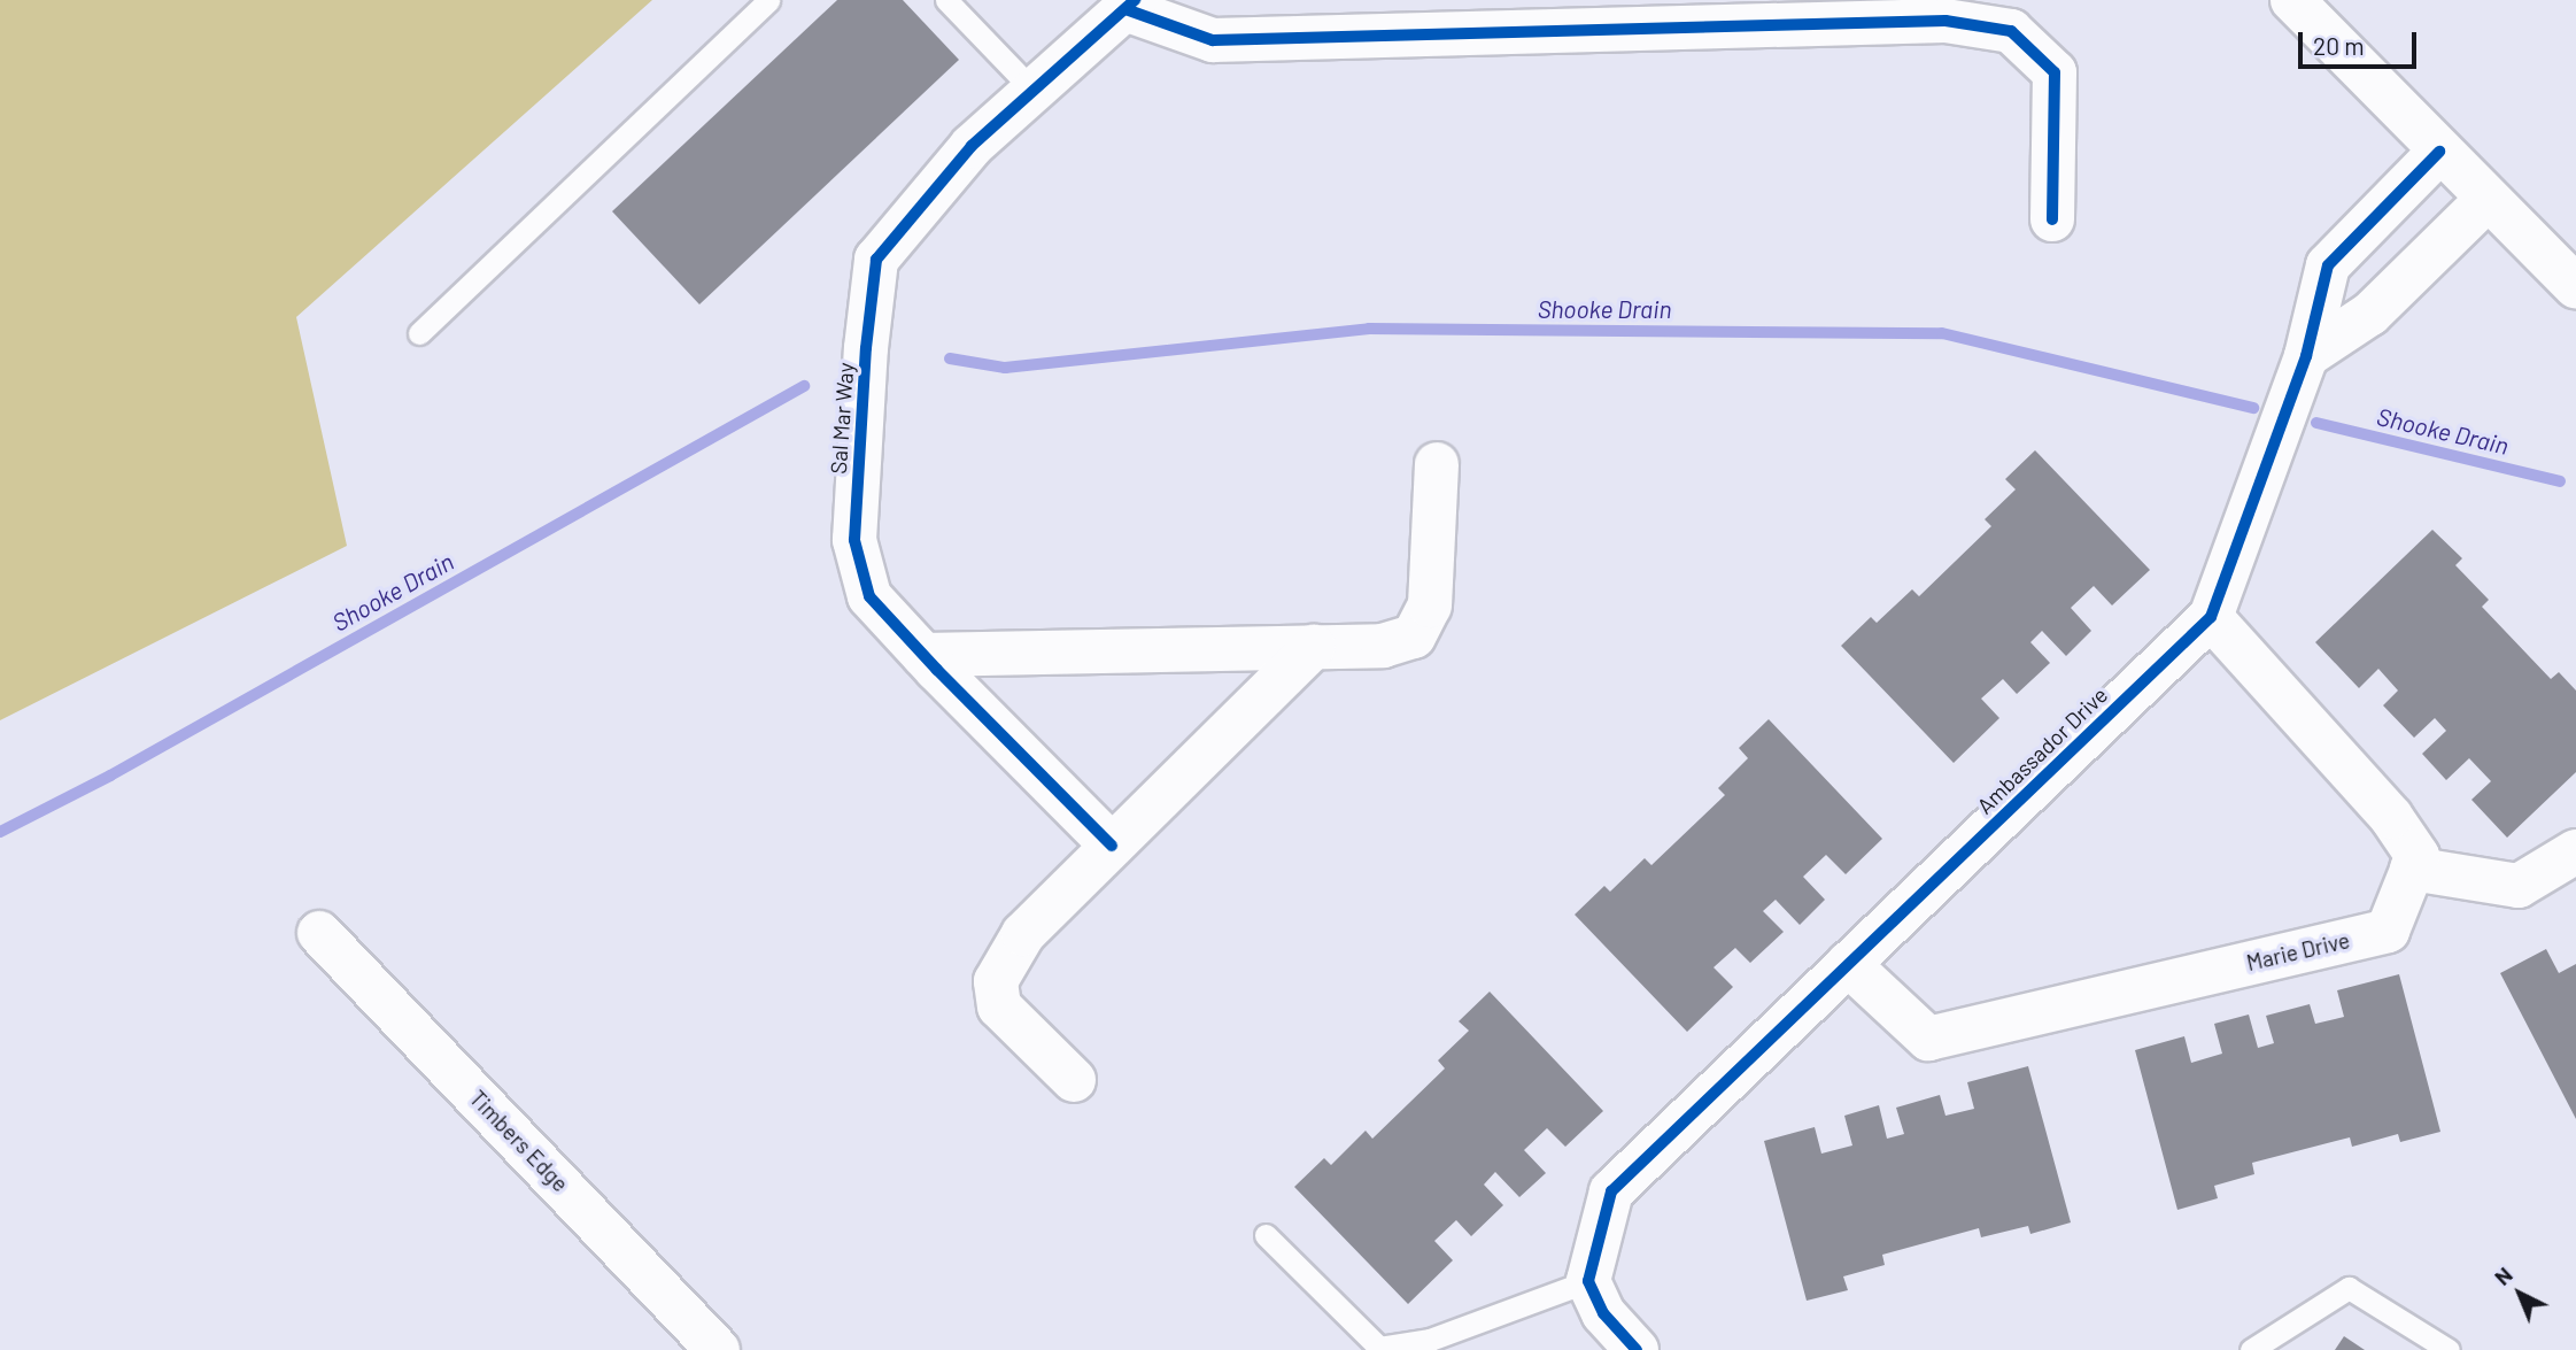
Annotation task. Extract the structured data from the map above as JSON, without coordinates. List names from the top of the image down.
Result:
{
  "streets": {
    "street": [
      "Sal Mar Way",
      "Ambassador Drive",
      "Marie Drive",
      "Timbers Edge"
    ]
  },
  "crossings": [
    ["Ambassador Drive", "Marie Drive"]
  ],
  "water": ["Shooke Drain"],
  "scale_bar": "20 m",
  "north": "top left"
}
